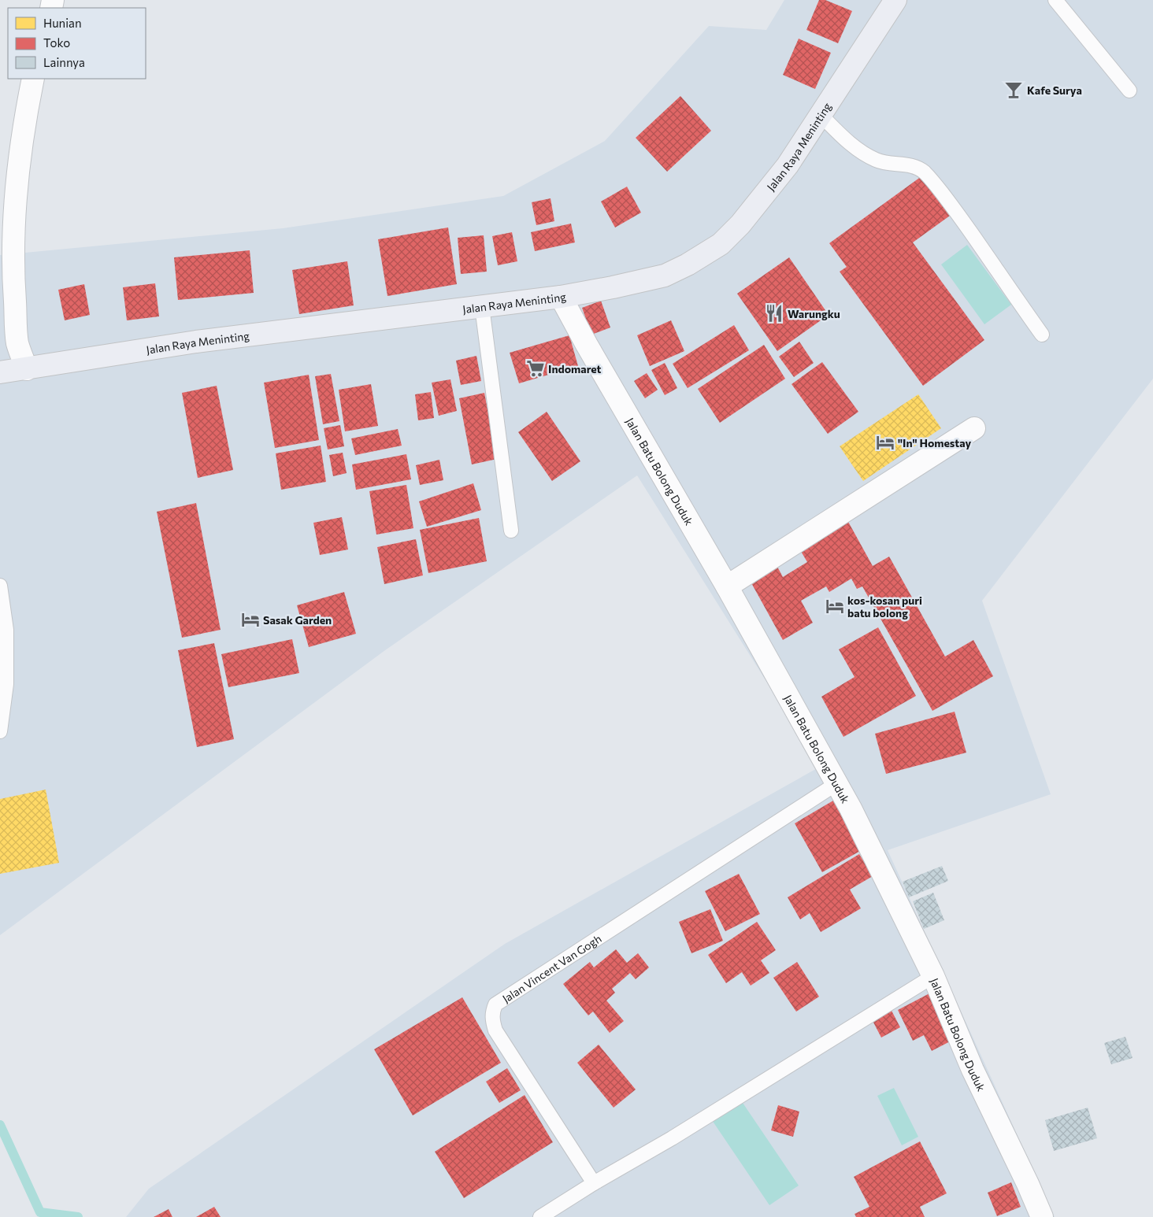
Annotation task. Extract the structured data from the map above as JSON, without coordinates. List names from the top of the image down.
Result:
{
  "streets": {
    "highway": ["Jalan Raya Meninting"],
    "street": ["Jalan Batu Bolong Duduk"],
    "lane": ["Jalan Vincent Van Gogh"]
  },
  "crossings": [
    ["Jalan Raya Meninting", "Jalan Batu Bolong Duduk"],
    ["Jalan Batu Bolong Duduk", "Jalan Vincent Van Gogh"]
  ],
  "places": {
    "bar": ["Kafe Surya"],
    "restaurant": ["Warungku"],
    "supermarket": ["Indomaret"],
    "hotel": ["\"In\" Homestay", "kos-kosan puri batu bolong", "Sasak Garden"]
  },
  "legend": ["Hunian", "Toko", "Lainnya"]
}
